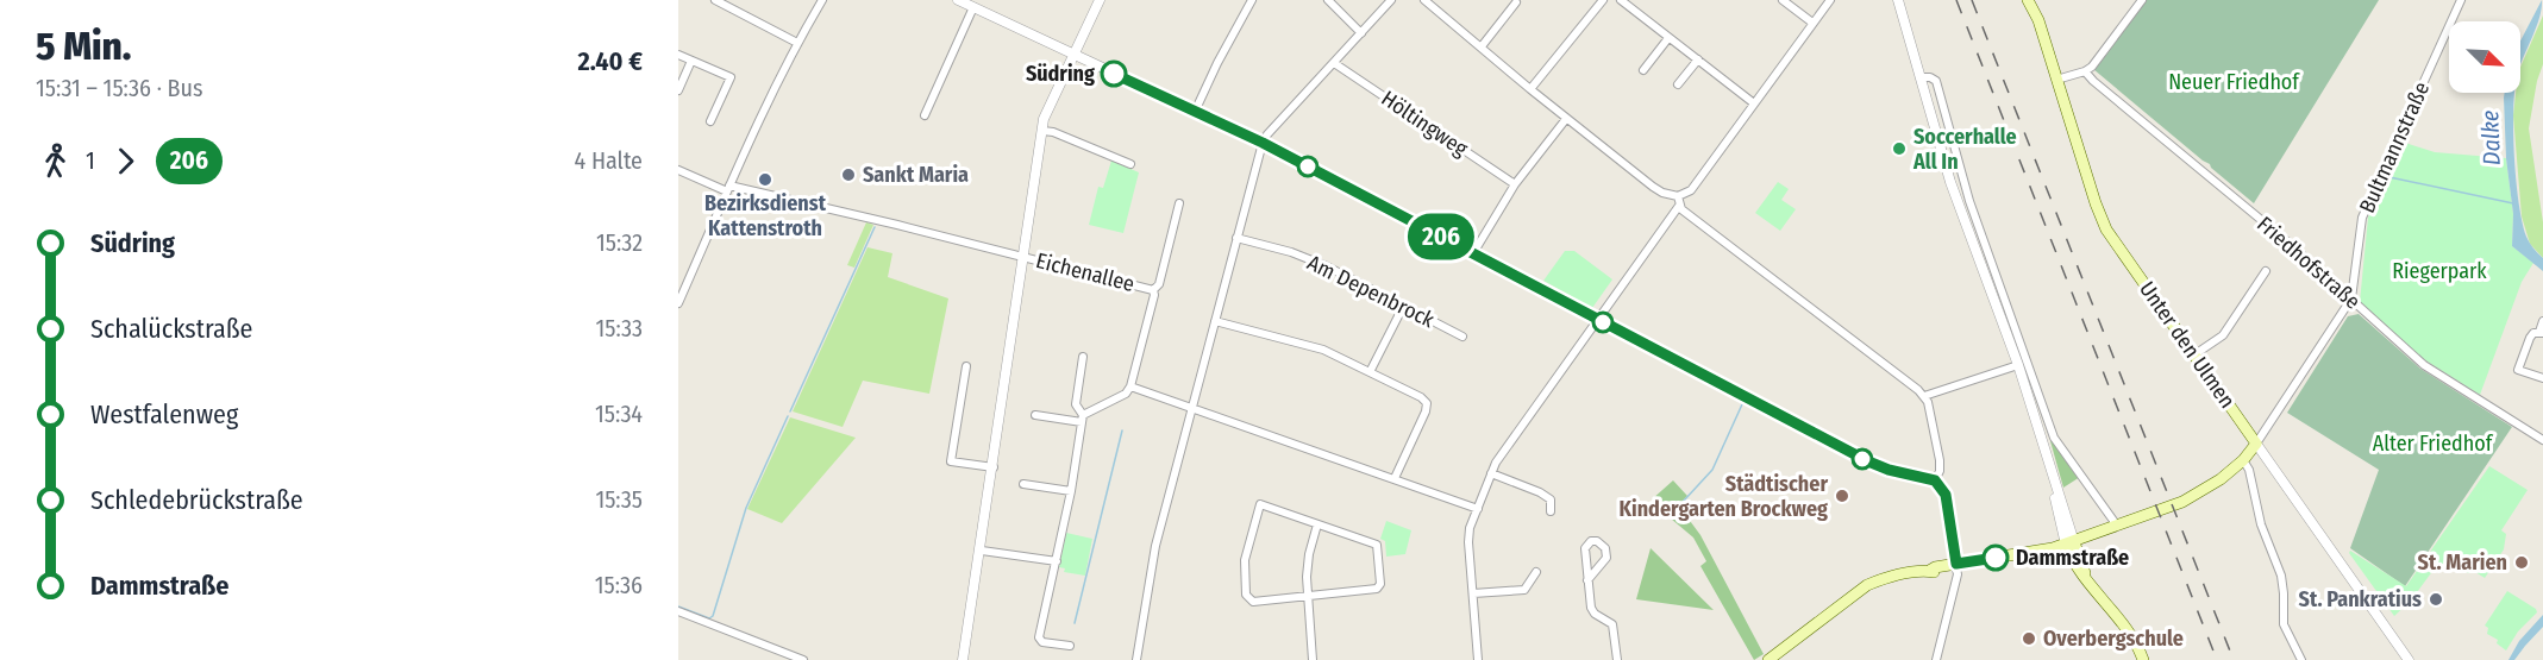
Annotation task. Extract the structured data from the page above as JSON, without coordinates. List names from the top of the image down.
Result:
{
  "streets": {
    "main road": ["Unter den Ulmen"],
    "street": [
      "Höltingweg",
      "Bultmannstraße",
      "Friedhofstraße",
      "Eichenallee",
      "Am Depenbrock"
    ]
  },
  "crossings": [
    ["Bultmannstraße", "Friedhofstraße"],
    ["Bultmannstraße", "Unter den Ulmen"]
  ],
  "water": ["Dalke"],
  "parks": ["Neuer Friedhof", "Riegerpark", "Alter Friedhof"],
  "places": [
    "Südring",
    "Soccerhalle All In",
    "Sankt Maria",
    "Bezirksdienst Kattenstroth",
    "Städtischer Kindergarten Brockweg",
    "Dammstraße",
    "St. Marien",
    "St. Pankratius",
    "Overbergschule"
  ],
  "lines": ["bus line 206"],
  "north": "bottom right",
  "page": {
    "heading": ["5 Min.", "15:31 – 15:36 · Bus", "2.40 €"],
    "on_map": "206",
    "legs": ["1", "206", "4 Halte"],
    "list": [
      {
        "name": "Südring",
        "value": "15:32"
      },
      {
        "name": "Schalückstraße",
        "value": "15:33"
      },
      {
        "name": "Westfalenweg",
        "value": "15:34"
      },
      {
        "name": "Schledebrückstraße",
        "value": "15:35"
      },
      {
        "name": "Dammstraße",
        "value": "15:36"
      }
    ]
  }
}
